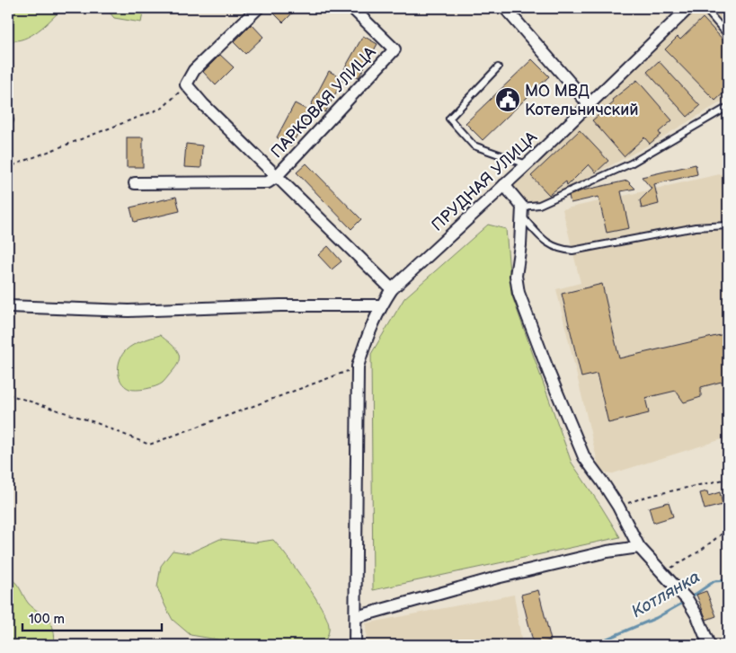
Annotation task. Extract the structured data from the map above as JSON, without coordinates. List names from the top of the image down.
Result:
{
  "streets": {
    "street": ["ПАРКОВАЯ УЛИЦА", "ПРУДНАЯ УЛИЦА"]
  },
  "crossings": [
    ["ПАРКОВАЯ УЛИЦА", "ПРУДНАЯ УЛИЦА"]
  ],
  "water": ["Котлянка"],
  "places": {
    "public building": ["МО МВД Котельничский"]
  },
  "scale_bar": "100 m"
}
